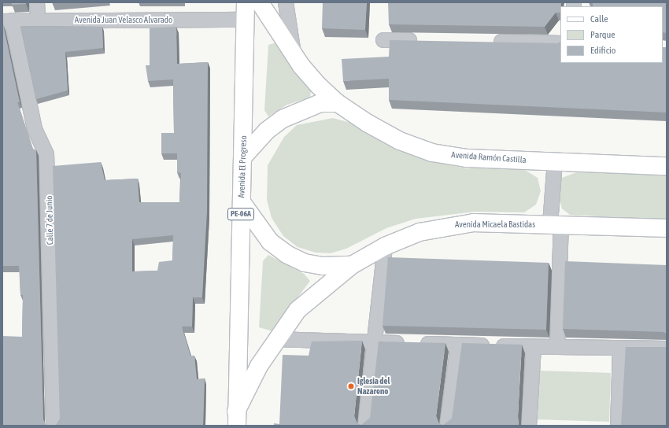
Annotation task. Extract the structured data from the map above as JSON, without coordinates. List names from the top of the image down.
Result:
{
  "streets": {
    "main road": [
      "Avenida Ramón Castilla",
      "Avenida El Progreso",
      "PE-06A",
      "Avenida Micaela Bastidas"
    ],
    "street": ["Avenida Juan Velasco Alvarado", "Calle 7 de Junio"]
  },
  "crossings": [
    ["Avenida Juan Velasco Alvarado", "Avenida El Progreso"],
    ["Avenida Juan Velasco Alvarado", "Calle 7 de Junio"],
    ["Avenida El Progreso", "Avenida Micaela Bastidas"]
  ],
  "places": ["Iglesia del Nazareno"],
  "legend": ["Calle", "Parque", "Edificio"]
}
